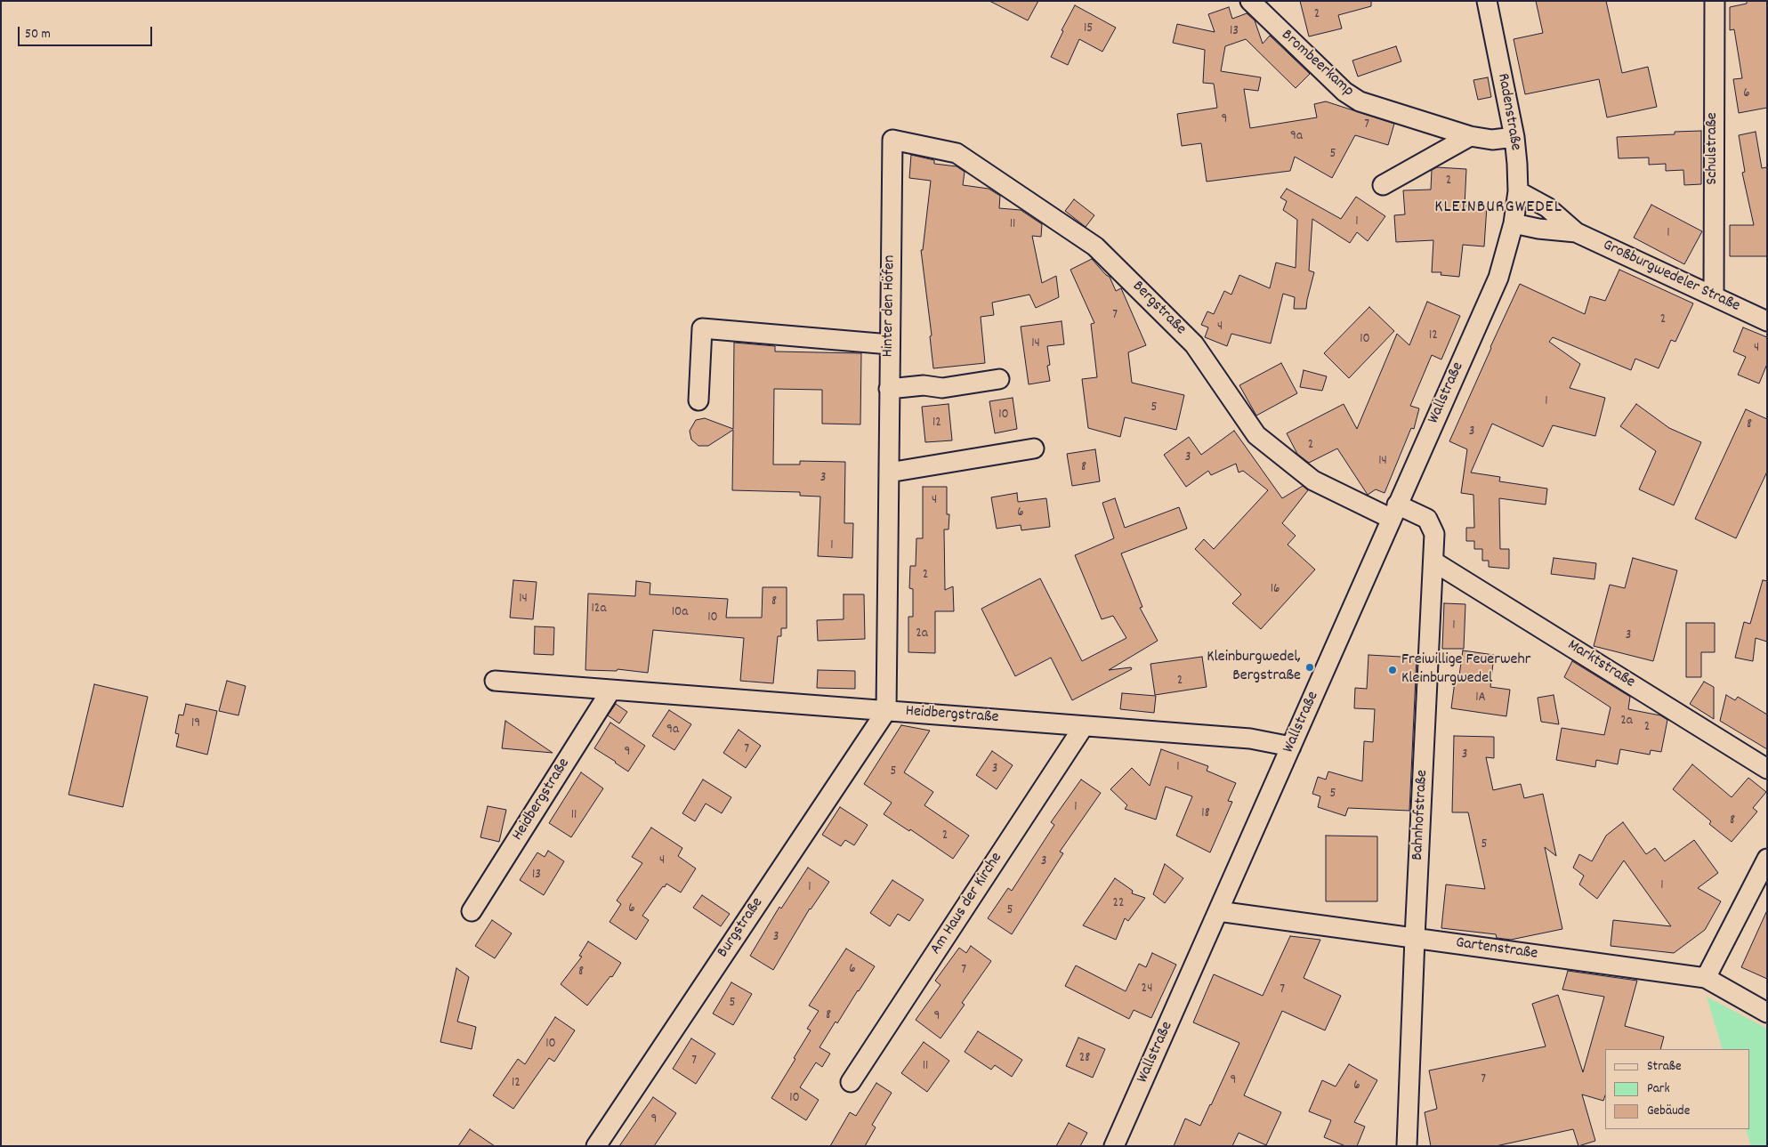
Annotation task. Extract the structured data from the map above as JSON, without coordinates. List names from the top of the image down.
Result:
{
  "streets": {
    "street": [
      "Brombeerkamp",
      "Radenstraße",
      "Schulstraße",
      "Großburgwedeler Straße",
      "Hinter den Höfen",
      "Bergstraße",
      "Wallstraße",
      "Marktstraße",
      "Heidbergstraße",
      "Bahnhofstraße",
      "Am Haus der Kirche",
      "Burgstraße",
      "Gartenstraße"
    ]
  },
  "crossings": [
    ["Brombeerkamp", "Radenstraße"],
    ["Radenstraße", "Großburgwedeler Straße"],
    ["Radenstraße", "Wallstraße"],
    ["Schulstraße", "Großburgwedeler Straße"],
    ["Großburgwedeler Straße", "Wallstraße"],
    ["Hinter den Höfen", "Bergstraße"],
    ["Hinter den Höfen", "Heidbergstraße"],
    ["Hinter den Höfen", "Burgstraße"],
    ["Bergstraße", "Wallstraße"],
    ["Bergstraße", "Bahnhofstraße"],
    ["Wallstraße", "Heidbergstraße"],
    ["Wallstraße", "Bahnhofstraße"],
    ["Wallstraße", "Gartenstraße"],
    ["Marktstraße", "Bahnhofstraße"],
    ["Heidbergstraße", "Am Haus der Kirche"],
    ["Heidbergstraße", "Burgstraße"],
    ["Bahnhofstraße", "Gartenstraße"]
  ],
  "districts": ["KLEINBURGWEDEL"],
  "places": ["Kleinburgwedel, Bergstraße", "Freiwillige Feuerwehr Kleinburgwedel"],
  "house_numbers": [
    "2",
    "15",
    "13",
    "6",
    "9",
    "7",
    "9a",
    "5",
    "2",
    "1",
    "11",
    "1",
    "7",
    "2",
    "4",
    "12",
    "10",
    "14",
    "4",
    "1",
    "5",
    "10",
    "12",
    "8",
    "3",
    "2",
    "3",
    "14",
    "8",
    "3",
    "4",
    "6",
    "1",
    "2",
    "16",
    "14",
    "8",
    "12a",
    "10a",
    "10",
    "1",
    "2a",
    "3",
    "2",
    "1A",
    "2a",
    "19",
    "2",
    "9a",
    "7",
    "9",
    "3",
    "1",
    "3",
    "5",
    "5",
    "1",
    "18",
    "11",
    "8",
    "2",
    "5",
    "4",
    "3",
    "13",
    "1",
    "1",
    "22",
    "6",
    "5",
    "3",
    "6",
    "7",
    "8",
    "24",
    "7",
    "5",
    "8",
    "9",
    "10",
    "28",
    "7",
    "11",
    "7",
    "9",
    "12",
    "6",
    "10",
    "9"
  ],
  "legend": ["Straße", "Park", "Gebäude"],
  "scale_bar": "50 m"
}
